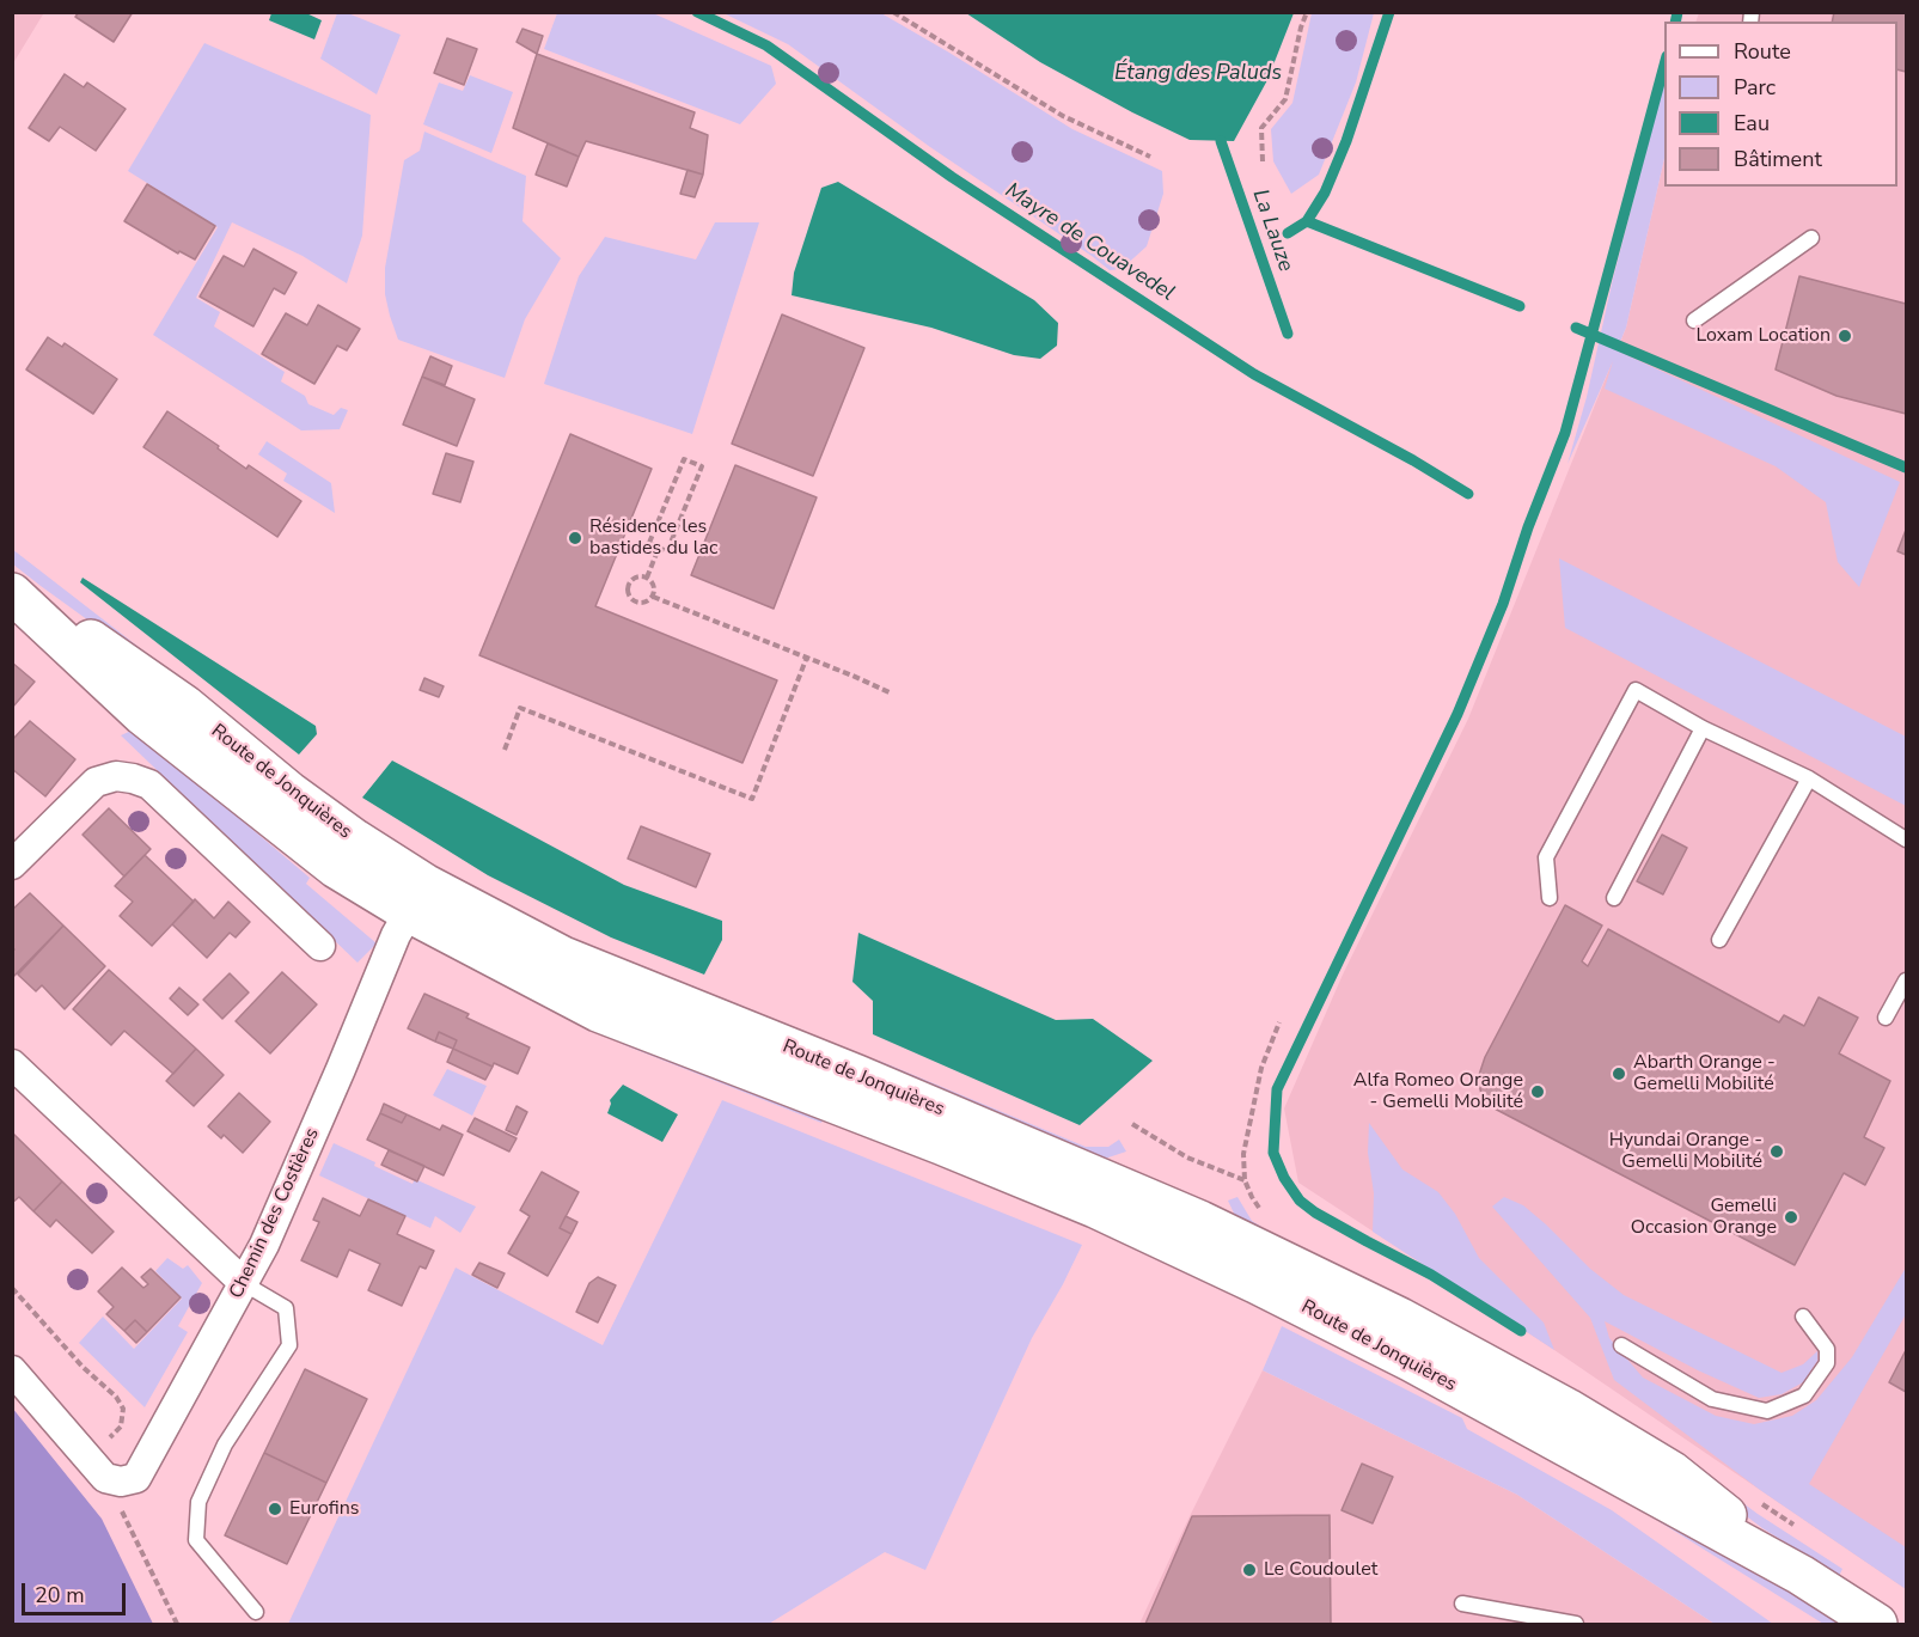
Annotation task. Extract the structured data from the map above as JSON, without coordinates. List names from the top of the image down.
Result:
{
  "streets": {
    "main road": ["Route de Jonquières"],
    "street": ["Chemin des Costières"]
  },
  "crossings": [
    ["Route de Jonquières", "Chemin des Costières"]
  ],
  "water": ["Étang des Paluds", "La Lauze", "Mayre de Couavedel"],
  "places": [
    "Loxam Location",
    "Résidence les bastides du lac",
    "Abarth Orange - Gemelli Mobilité",
    "Alfa Romeo Orange - Gemelli Mobilité",
    "Hyundai Orange - Gemelli Mobilité",
    "Gemelli Occasion Orange",
    "Eurofins",
    "Le Coudoulet"
  ],
  "legend": [
    "Route",
    "Parc",
    "Eau",
    "Bâtiment"
  ],
  "scale_bar": "20 m"
}
